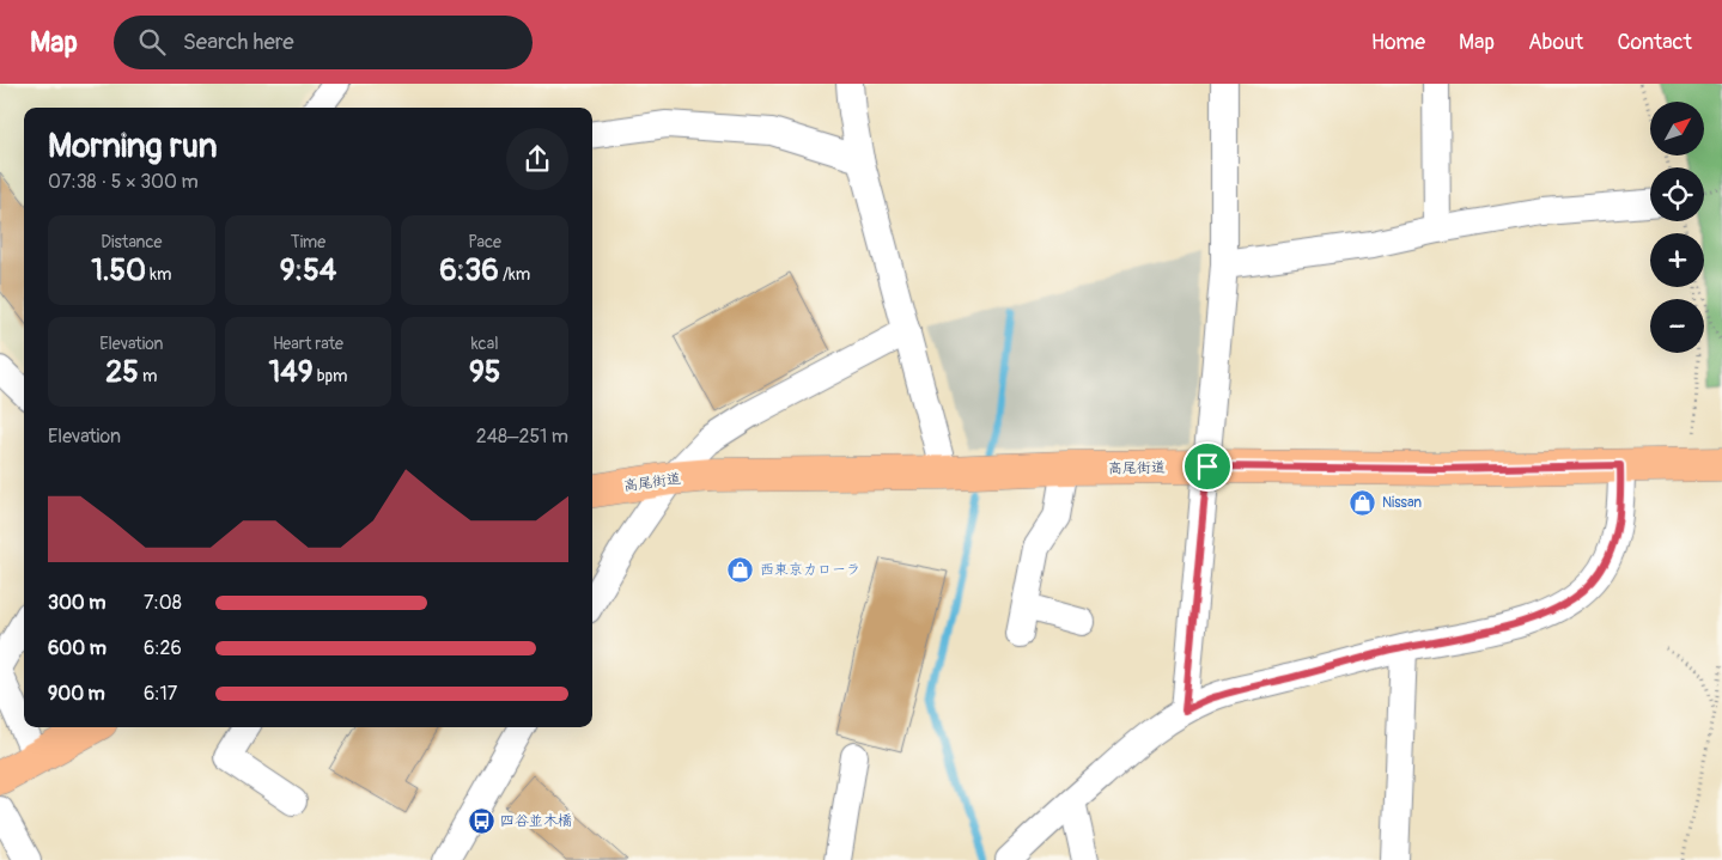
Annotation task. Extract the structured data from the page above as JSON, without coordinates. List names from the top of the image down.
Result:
{
  "streets": {
    "main road": ["高尾街道"]
  },
  "places": {
    "shop": ["Nissan", "西東京カローラ"],
    "bus stop": ["四谷並木橋"]
  },
  "north": "top right",
  "page": {
    "header": "Map",
    "search": "Search here",
    "nav": [
      "Home",
      "Map",
      "About",
      "Contact"
    ],
    "map_buttons": ["+", "−"],
    "heading": ["Morning run", "07:38 · 5 × 300 m"],
    "stats": [
      ["Distance", "1.50 km"],
      ["Time", "9:54"],
      ["Pace", "6:36 /km"],
      ["Elevation", "25 m"],
      ["Heart rate", "149 bpm"],
      ["kcal", "95"]
    ],
    "chart": ["Elevation", "248–251 m"],
    "list": [
      {
        "name": "300 m",
        "note": "7:08"
      },
      {
        "name": "600 m",
        "note": "6:26"
      },
      {
        "name": "900 m",
        "note": "6:17"
      }
    ]
  }
}
